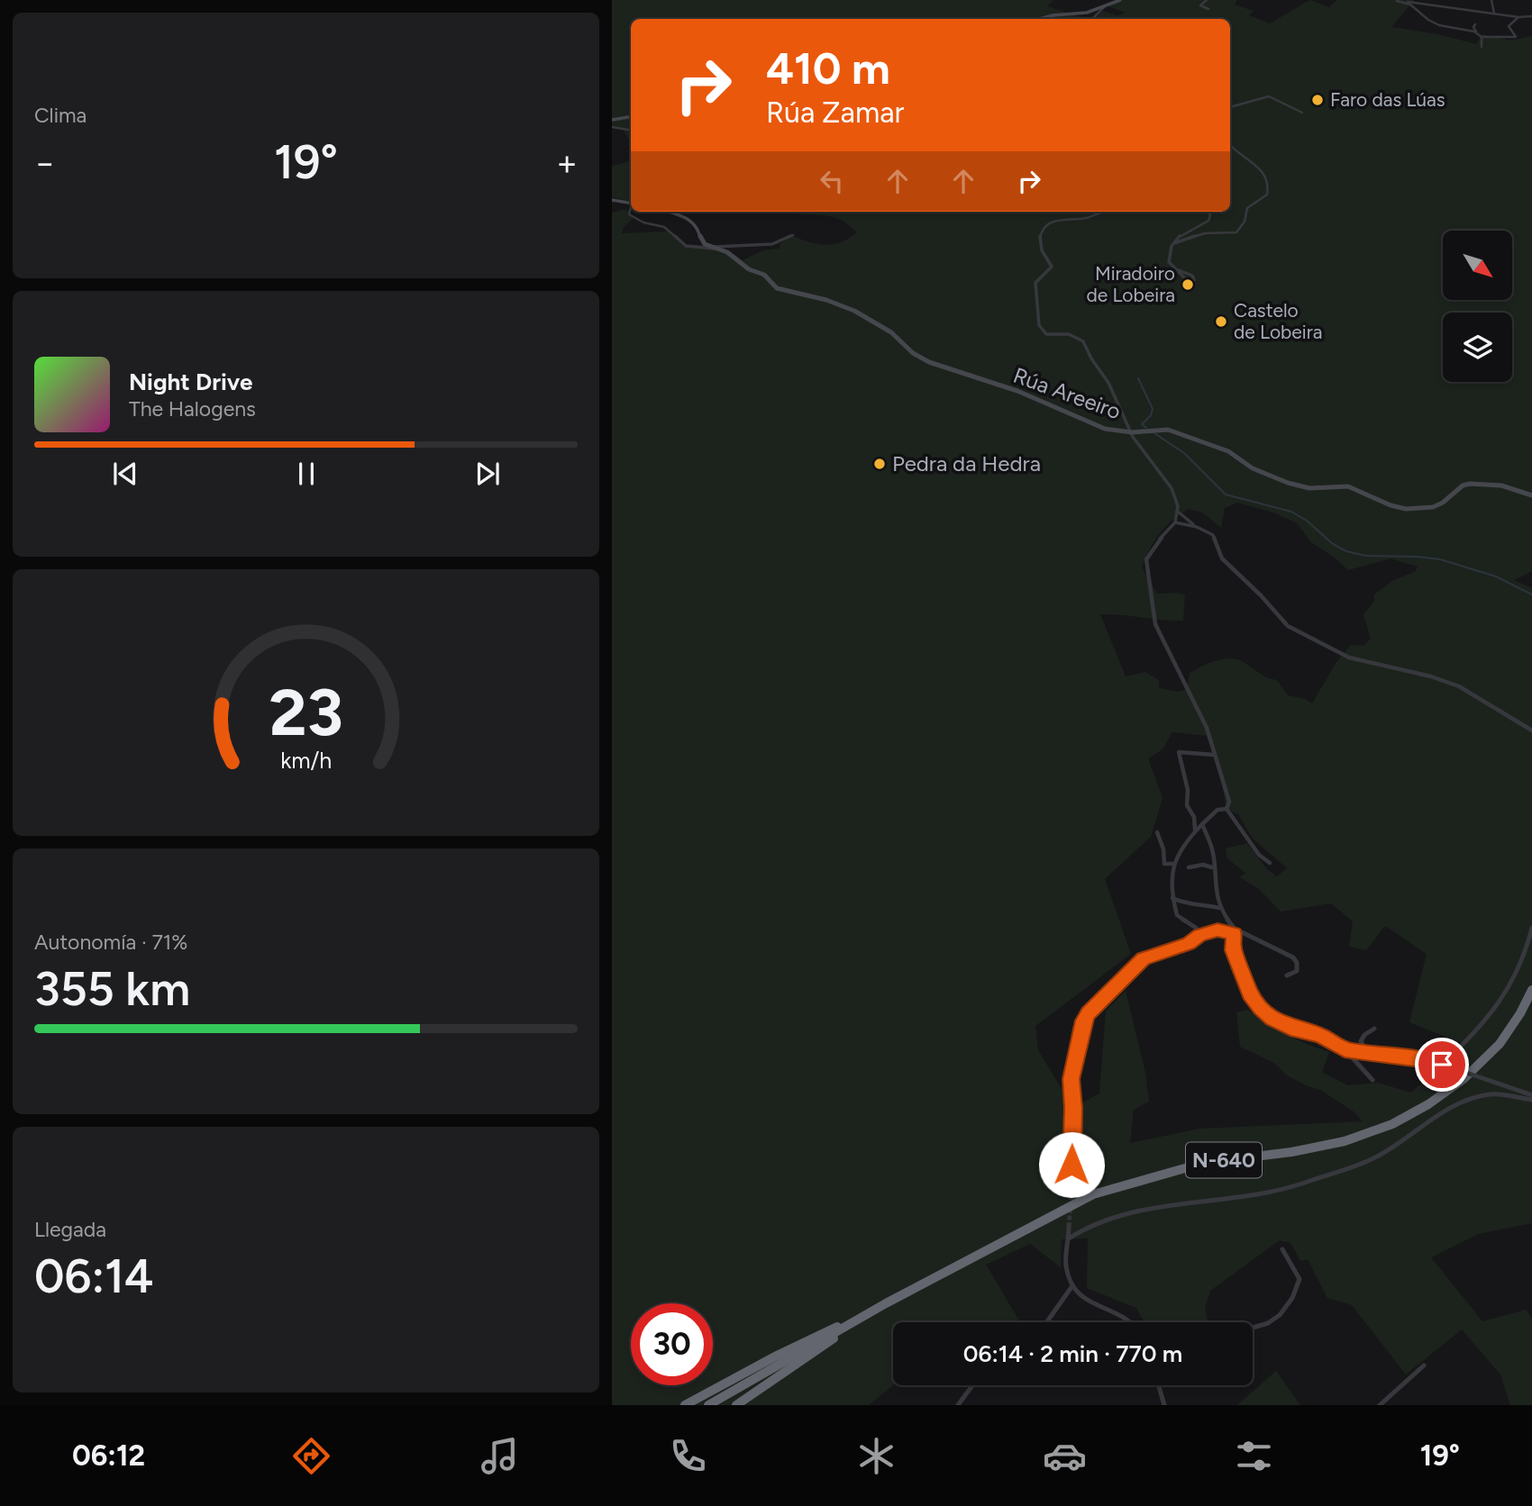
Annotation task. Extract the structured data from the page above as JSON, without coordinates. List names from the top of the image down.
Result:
{
  "streets": {
    "highway": ["N-640"],
    "street": ["Rúa Areeiro"]
  },
  "places": [
    "Faro das Lúas",
    "Miradoiro de Lobeira",
    "Castelo de Lobeira",
    "Pedra da Hedra"
  ],
  "north": "bottom right",
  "page": {
    "tile": [
      "Clima",
      ["Autonomía · 71%", "355 km"],
      ["Llegada", "06:14"]
    ],
    "turn": ["410 m", "Rúa Zamar"],
    "heat": ["−", "19°", "+"],
    "song": ["Night Drive", "The Halogens"],
    "limit": "30",
    "trip": "06:14 · 2 min · 770 m",
    "tabs": ["06:12", "19°"],
    "gauge": ["23", "km/h"]
  }
}
